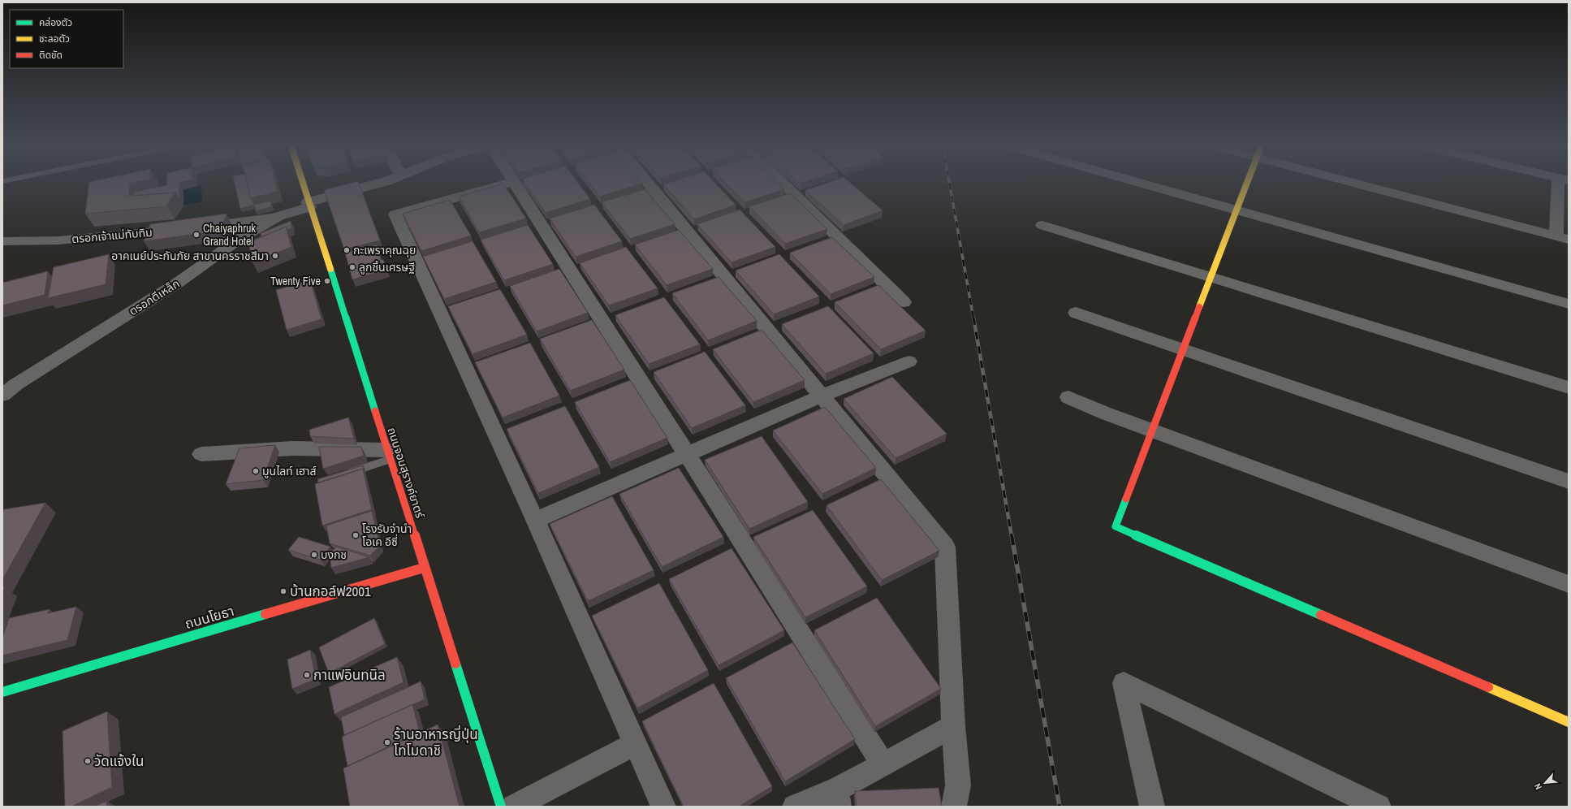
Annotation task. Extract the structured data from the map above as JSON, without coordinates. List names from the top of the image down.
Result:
{
  "streets": {
    "street": [
      "ตรอกเจ้าแม่ทับทิม",
      "ตรอกตีเหล็ก",
      "ถนนจอมสุรางค์ยาตร์",
      "ถนนโยธา"
    ]
  },
  "crossings": [
    ["ตรอกเจ้าแม่ทับทิม", "ตรอกตีเหล็ก"],
    ["ตรอกตีเหล็ก", "ถนนจอมสุรางค์ยาตร์"],
    ["ถนนจอมสุรางค์ยาตร์", "ถนนโยธา"]
  ],
  "places": [
    "Chaiyaphruk Grand Hotel",
    "กะเพราคุณฉุย",
    "อาคเนย์ประกันภัย สาขานครราชสีมา",
    "ลูกชิ้นเศรษฐี",
    "Twenty Five",
    "มูนไลท์ เฮาส์",
    "โรงรับจำนำ โอเค อีซี่",
    "บงกช",
    "บ้านกอล์ฟ2001",
    "กาแฟอินทนิล",
    "ร้านอาหารญี่ปุ่น โทโมดาชิ",
    "วัดแจ้งใน"
  ],
  "legend": ["คล่องตัว", "ชะลอตัว", "ติดขัด"],
  "north": "bottom left"
}
